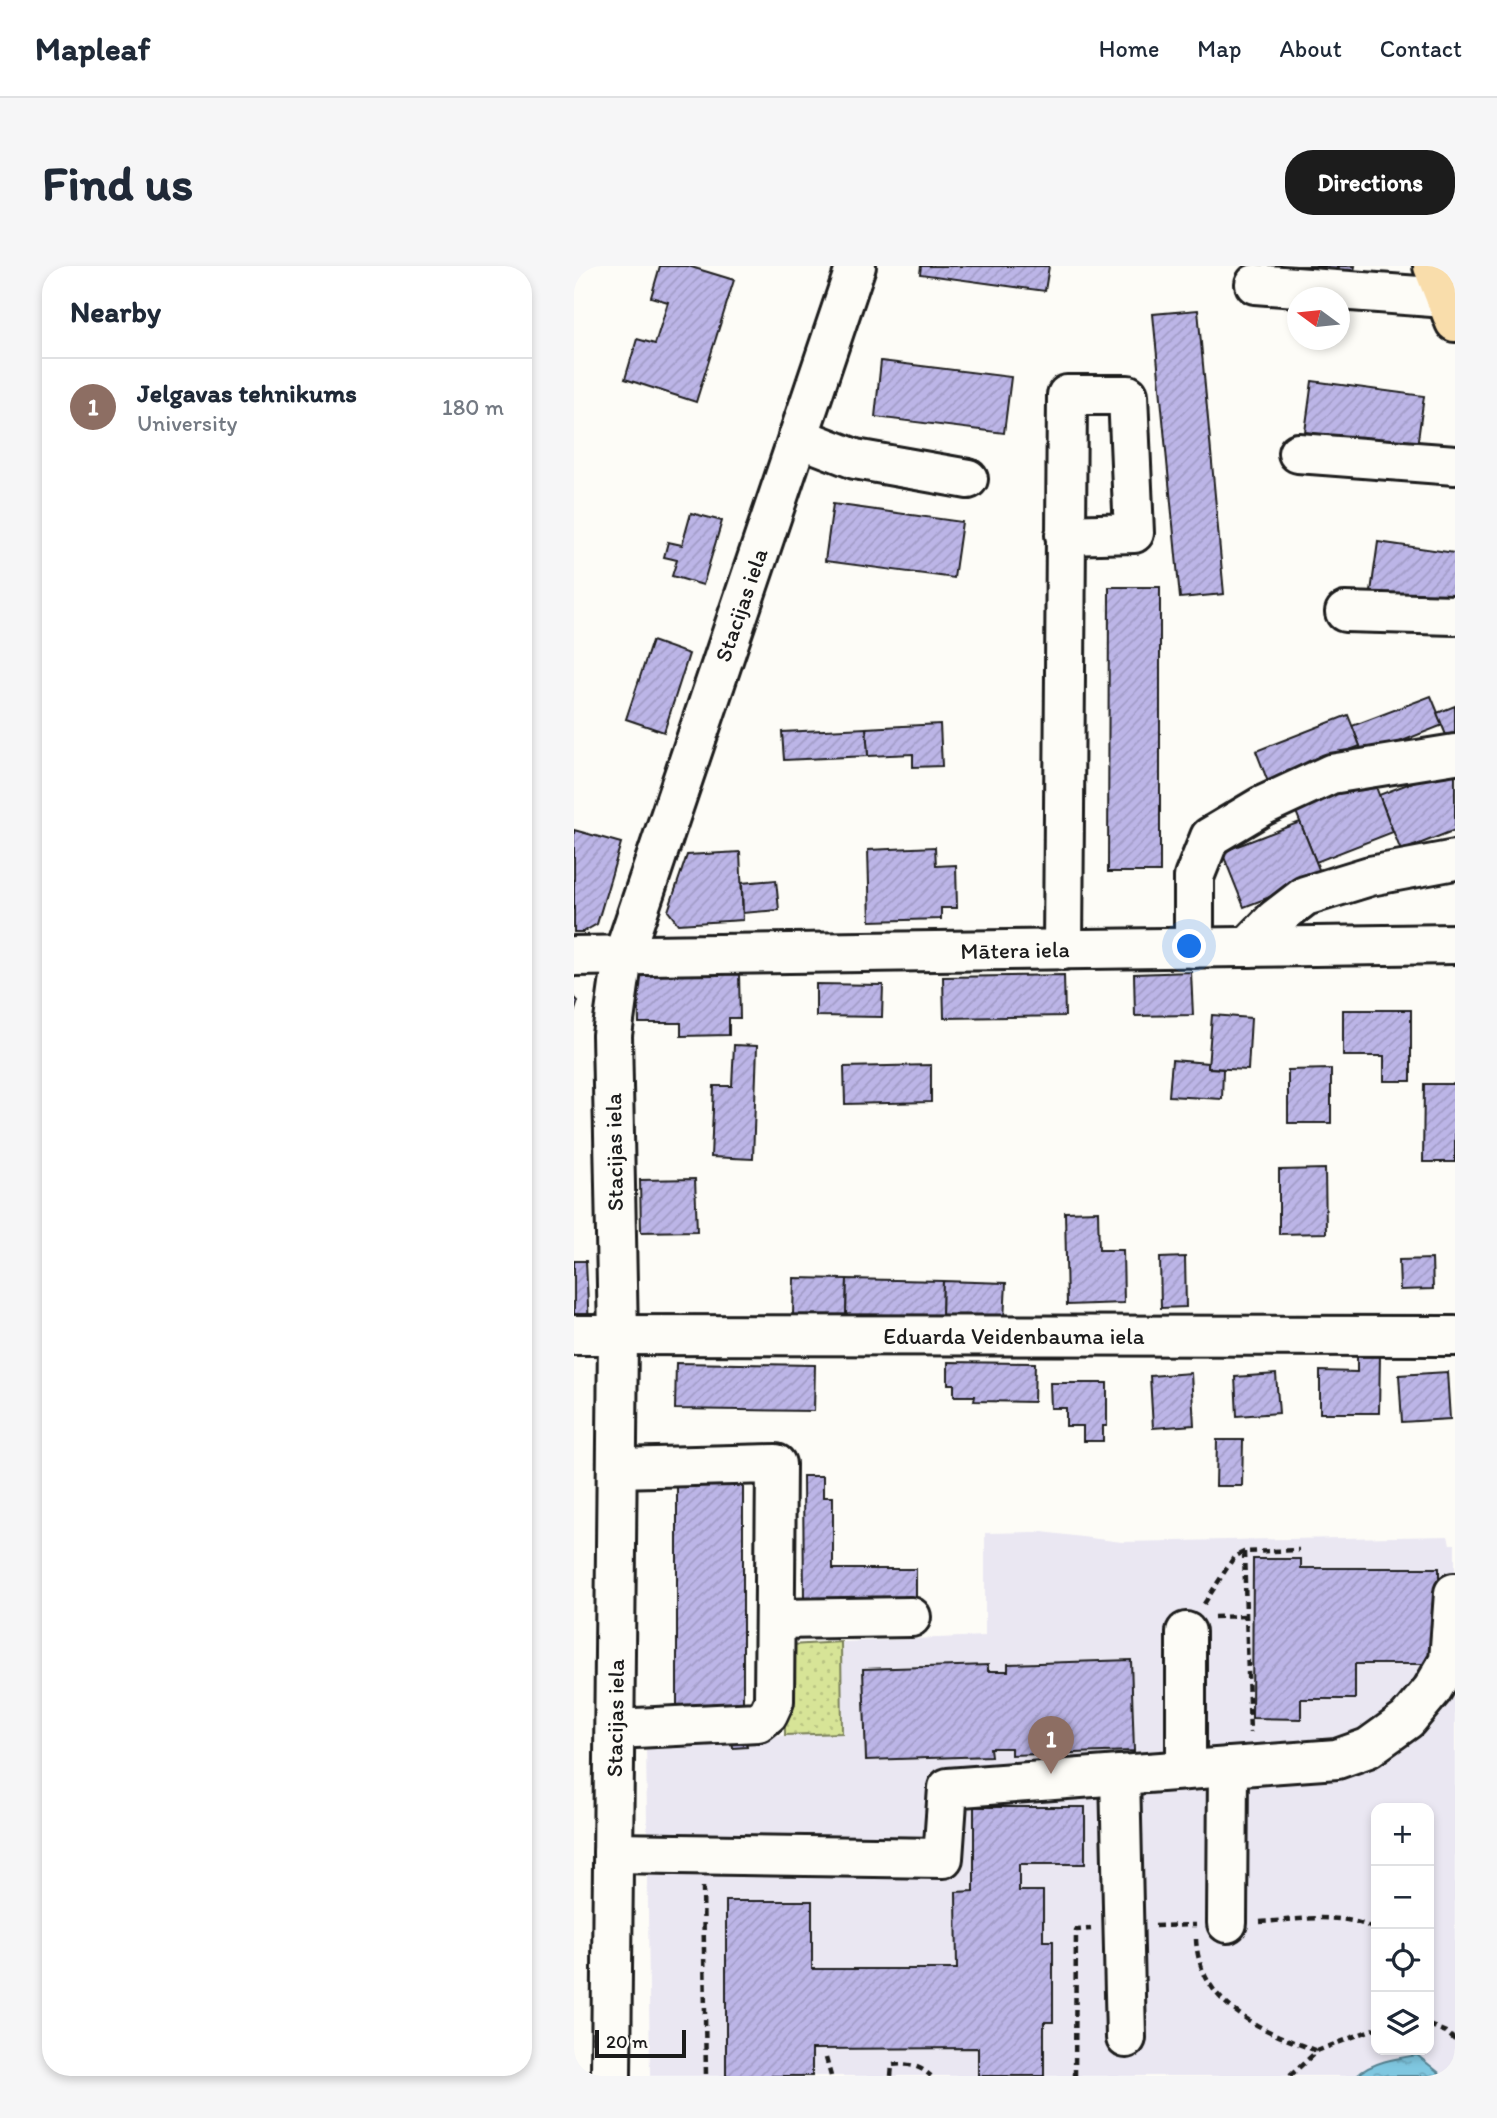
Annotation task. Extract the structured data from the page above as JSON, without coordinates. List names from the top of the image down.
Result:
{
  "streets": {
    "street": ["Stacijas iela", "Mātera iela", "Eduarda Veidenbauma iela"]
  },
  "crossings": [
    ["Stacijas iela", "Mātera iela"],
    ["Stacijas iela", "Eduarda Veidenbauma iela"]
  ],
  "scale_bar": "20 m",
  "north": "left",
  "page": {
    "header": "Mapleaf",
    "nav": [
      "Home",
      "Map",
      "About",
      "Contact"
    ],
    "buttons": "Directions",
    "title": "Find us",
    "heading": "Nearby",
    "list": [
      {
        "mark": "1",
        "name": "Jelgavas tehnikums",
        "note": "University",
        "value": "180 m"
      }
    ],
    "pins": "1",
    "map_buttons": ["+", "−"],
    "scale": "20 m"
  }
}
